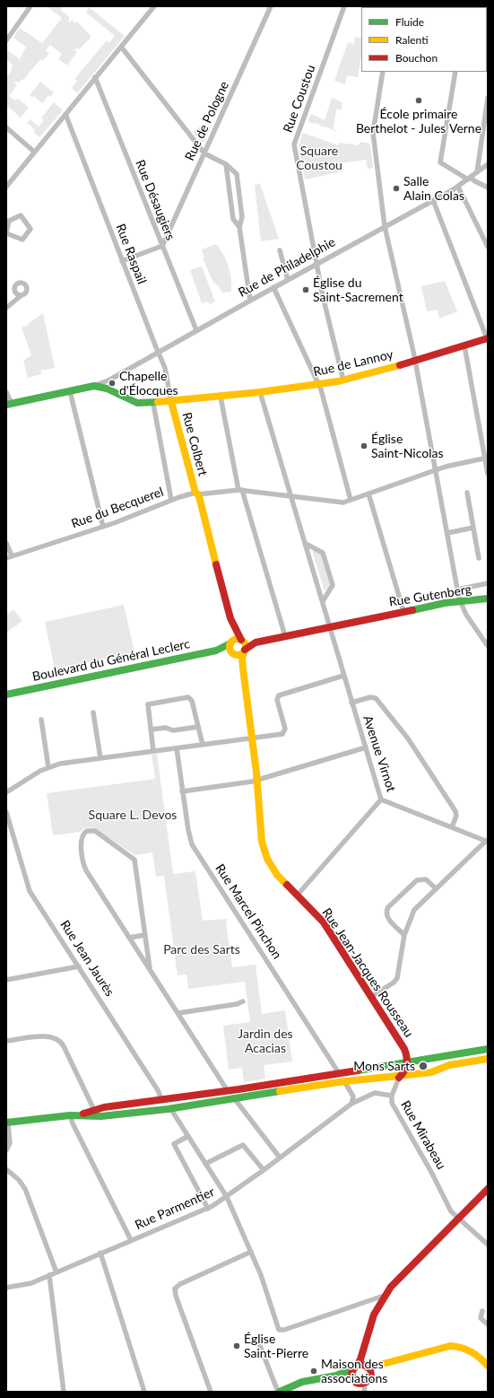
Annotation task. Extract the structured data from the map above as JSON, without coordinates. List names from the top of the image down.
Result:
{
  "streets": {
    "street": [
      "Rue Coustou",
      "Rue de Pologne",
      "Rue Désaugiers",
      "Rue Raspail",
      "Rue de Philadelphie",
      "Rue de Lannoy",
      "Rue Colbert",
      "Rue du Becquerel",
      "Rue Gutenberg",
      "Boulevard du Général Leclerc",
      "Avenue Virnot",
      "Rue Marcel Pinchon",
      "Rue Jean Jaurès",
      "Rue Jean-Jacques Rousseau",
      "Rue Mirabeau",
      "Rue Parmentier"
    ]
  },
  "crossings": [
    ["Rue Coustou", "Rue de Philadelphie"],
    ["Rue Coustou", "Rue de Lannoy"],
    ["Rue de Pologne", "Rue Désaugiers"],
    ["Rue Désaugiers", "Rue de Philadelphie"],
    ["Rue Raspail", "Rue de Philadelphie"],
    ["Rue Raspail", "Rue de Lannoy"],
    ["Rue Raspail", "Rue Colbert"],
    ["Rue de Philadelphie", "Rue de Lannoy"],
    ["Rue de Lannoy", "Rue Colbert"],
    ["Rue de Lannoy", "Avenue Virnot"],
    ["Rue Colbert", "Rue du Becquerel"],
    ["Rue du Becquerel", "Avenue Virnot"],
    ["Rue Gutenberg", "Avenue Virnot"],
    ["Boulevard du Général Leclerc", "Rue Jean-Jacques Rousseau"],
    ["Rue Jean Jaurès", "Rue Parmentier"],
    ["Rue Mirabeau", "Rue Parmentier"]
  ],
  "parks": [
    "Square Coustou",
    "Square L. Devos",
    "Parc des Sarts",
    "Jardin des Acacias"
  ],
  "places": [
    "École primaire Berthelot - Jules Verne",
    "Salle Alain Colas",
    "Église du Saint-Sacrement",
    "Chapelle d'Élocques",
    "Église Saint-Nicolas",
    "Mons Sarts",
    "Église Saint-Pierre",
    "Maison des associations"
  ],
  "legend": ["Fluide", "Ralenti", "Bouchon"]
}
